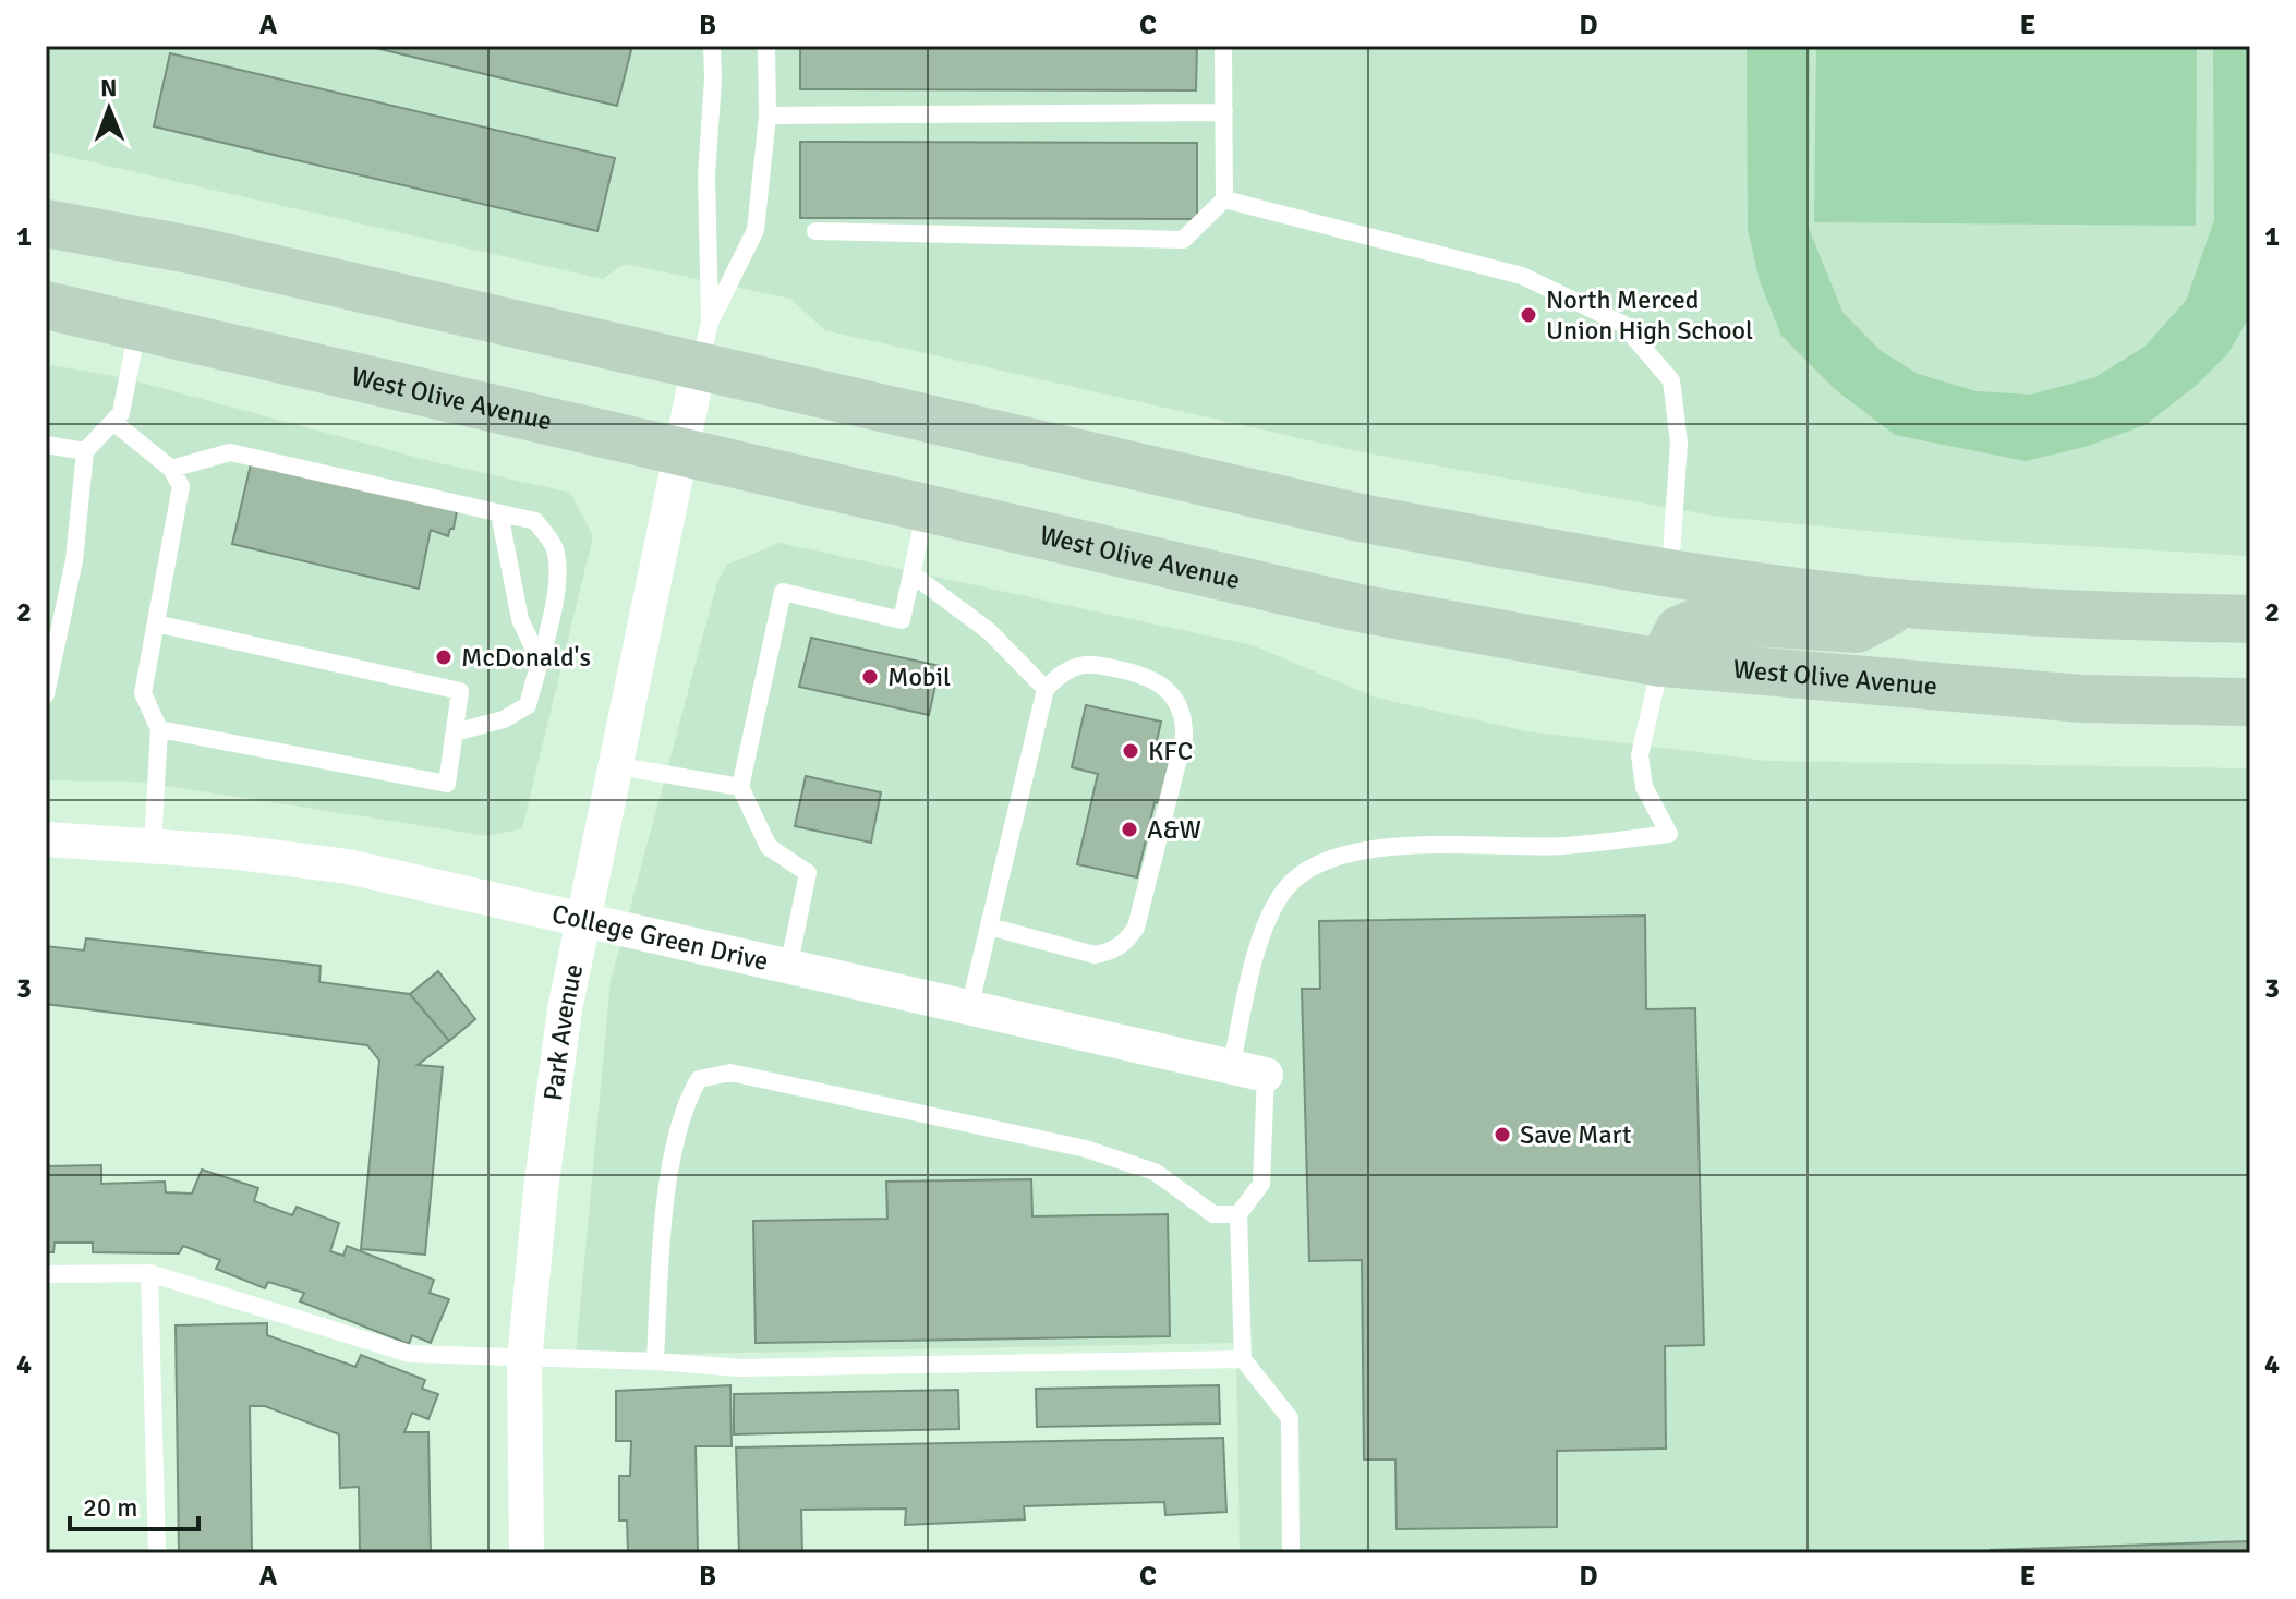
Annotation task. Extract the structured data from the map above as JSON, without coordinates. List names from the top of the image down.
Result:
{
  "streets": {
    "main road": ["West Olive Avenue"],
    "street": ["College Green Drive", "Park Avenue"]
  },
  "crossings": [
    ["West Olive Avenue", "Park Avenue"],
    ["College Green Drive", "Park Avenue"]
  ],
  "places": [
    "North Merced Union High School",
    "McDonald's",
    "Mobil",
    "KFC",
    "A&W",
    "Save Mart"
  ],
  "scale_bar": "20 m",
  "north": "top",
  "grid": {
    "columns": [
      "A",
      "B",
      "C",
      "D",
      "E"
    ],
    "rows": [
      "1",
      "2",
      "3",
      "4"
    ]
  }
}
